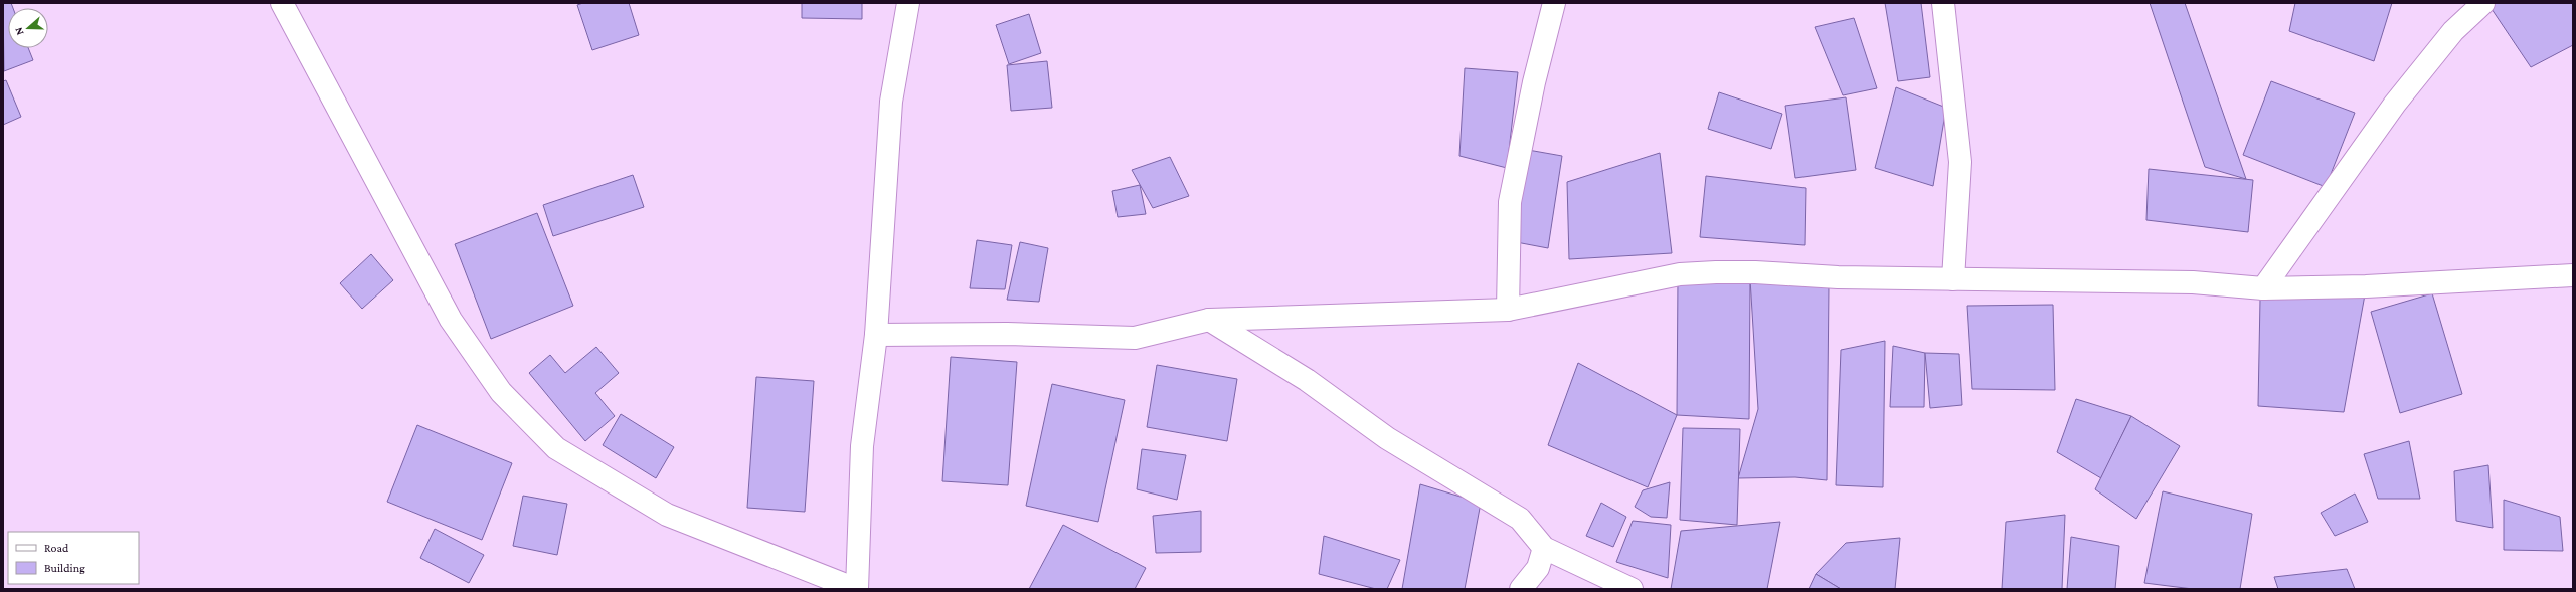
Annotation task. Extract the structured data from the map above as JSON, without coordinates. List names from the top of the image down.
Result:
{
  "legend": ["Road", "Building"],
  "north": "left"
}
